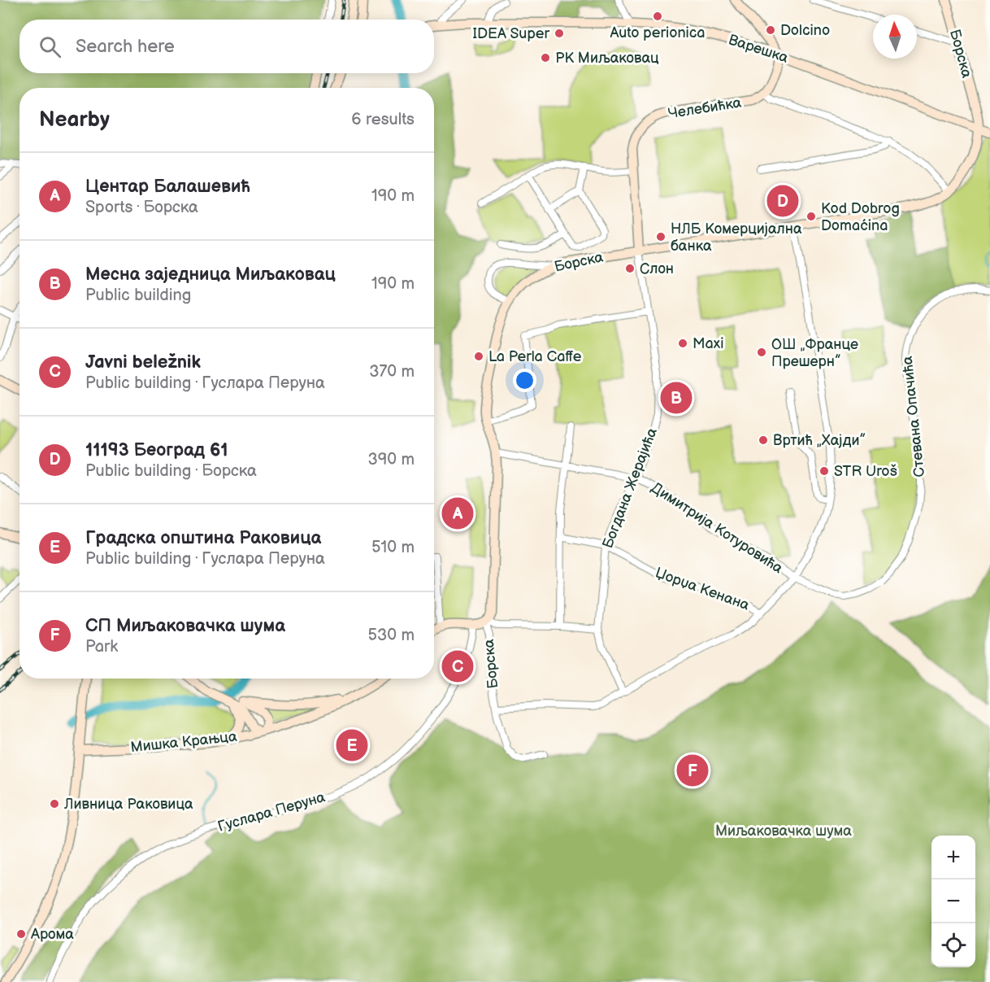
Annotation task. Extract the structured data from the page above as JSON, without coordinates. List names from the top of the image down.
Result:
{
  "streets": {
    "main road": [
      "Варешка",
      "Борска",
      "Челебићка",
      "Мишка Крањца"
    ],
    "street": [
      "Стевана Опачића",
      "Богдана Жерајића",
      "Димитрија Котуровића",
      "Џорџа Кенана",
      "Гуслара Перуна"
    ]
  },
  "crossings": [
    ["Варешка", "Борска"],
    ["Борска", "Челебићка"],
    ["Борска", "Богдана Жерајића"],
    ["Борска", "Димитрија Котуровића"],
    ["Челебићка", "Богдана Жерајића"],
    ["Стевана Опачића", "Димитрија Котуровића"],
    ["Богдана Жерајића", "Димитрија Котуровића"],
    ["Богдана Жерајића", "Џорџа Кенана"]
  ],
  "parks": ["Миљаковачка шума"],
  "places": [
    "Auto perionica",
    "Dolcino",
    "IDEA Super",
    "РК Миљаковац",
    "Kod Dobrog Domaćina",
    "НЛБ Комерцијална банка",
    "Слон",
    "Maxi",
    "ОШ „Франце Прешерн”",
    "La Perla Caffe",
    "Вртић „Хајди”",
    "STR Uroš",
    "Ливница Раковица",
    "Арома"
  ],
  "north": "top",
  "page": {
    "search": "Search here",
    "heading": ["Nearby", "6 results"],
    "list": [
      {
        "mark": "A",
        "name": "Центар Балашевић",
        "note": "Sports · Борска",
        "value": "190 m"
      },
      {
        "mark": "B",
        "name": "Месна заједница Миљаковац",
        "note": "Public building",
        "value": "190 m"
      },
      {
        "mark": "C",
        "name": "Javni beležnik",
        "note": "Public building · Гуслара Перуна",
        "value": "370 m"
      },
      {
        "mark": "D",
        "name": "11193 Београд 61",
        "note": "Public building · Борска",
        "value": "390 m"
      },
      {
        "mark": "E",
        "name": "Градска општина Раковица",
        "note": "Public building · Гуслара Перуна",
        "value": "510 m"
      },
      {
        "mark": "F",
        "name": "СП Миљаковачка шума",
        "note": "Park",
        "value": "530 m"
      }
    ],
    "pins": [
      "D",
      "B",
      "A",
      "C",
      "E",
      "F"
    ],
    "map_buttons": ["+", "−"]
  }
}
